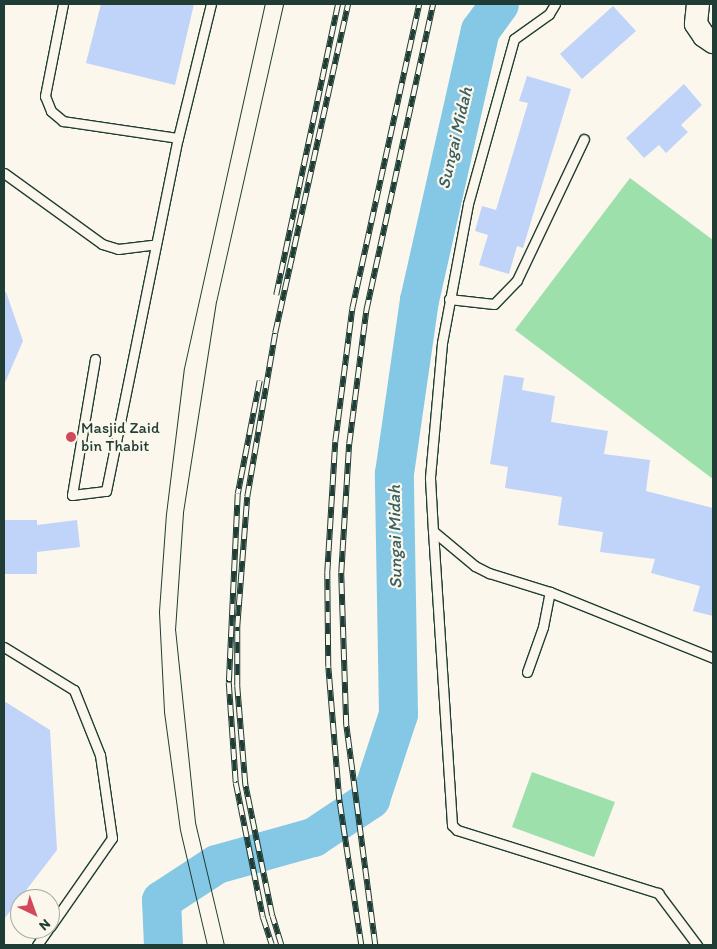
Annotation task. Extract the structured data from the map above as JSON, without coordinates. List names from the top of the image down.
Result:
{
  "water": ["Sungai Midah"],
  "places": ["Masjid Zaid bin Thabit"],
  "north": "bottom right"
}
